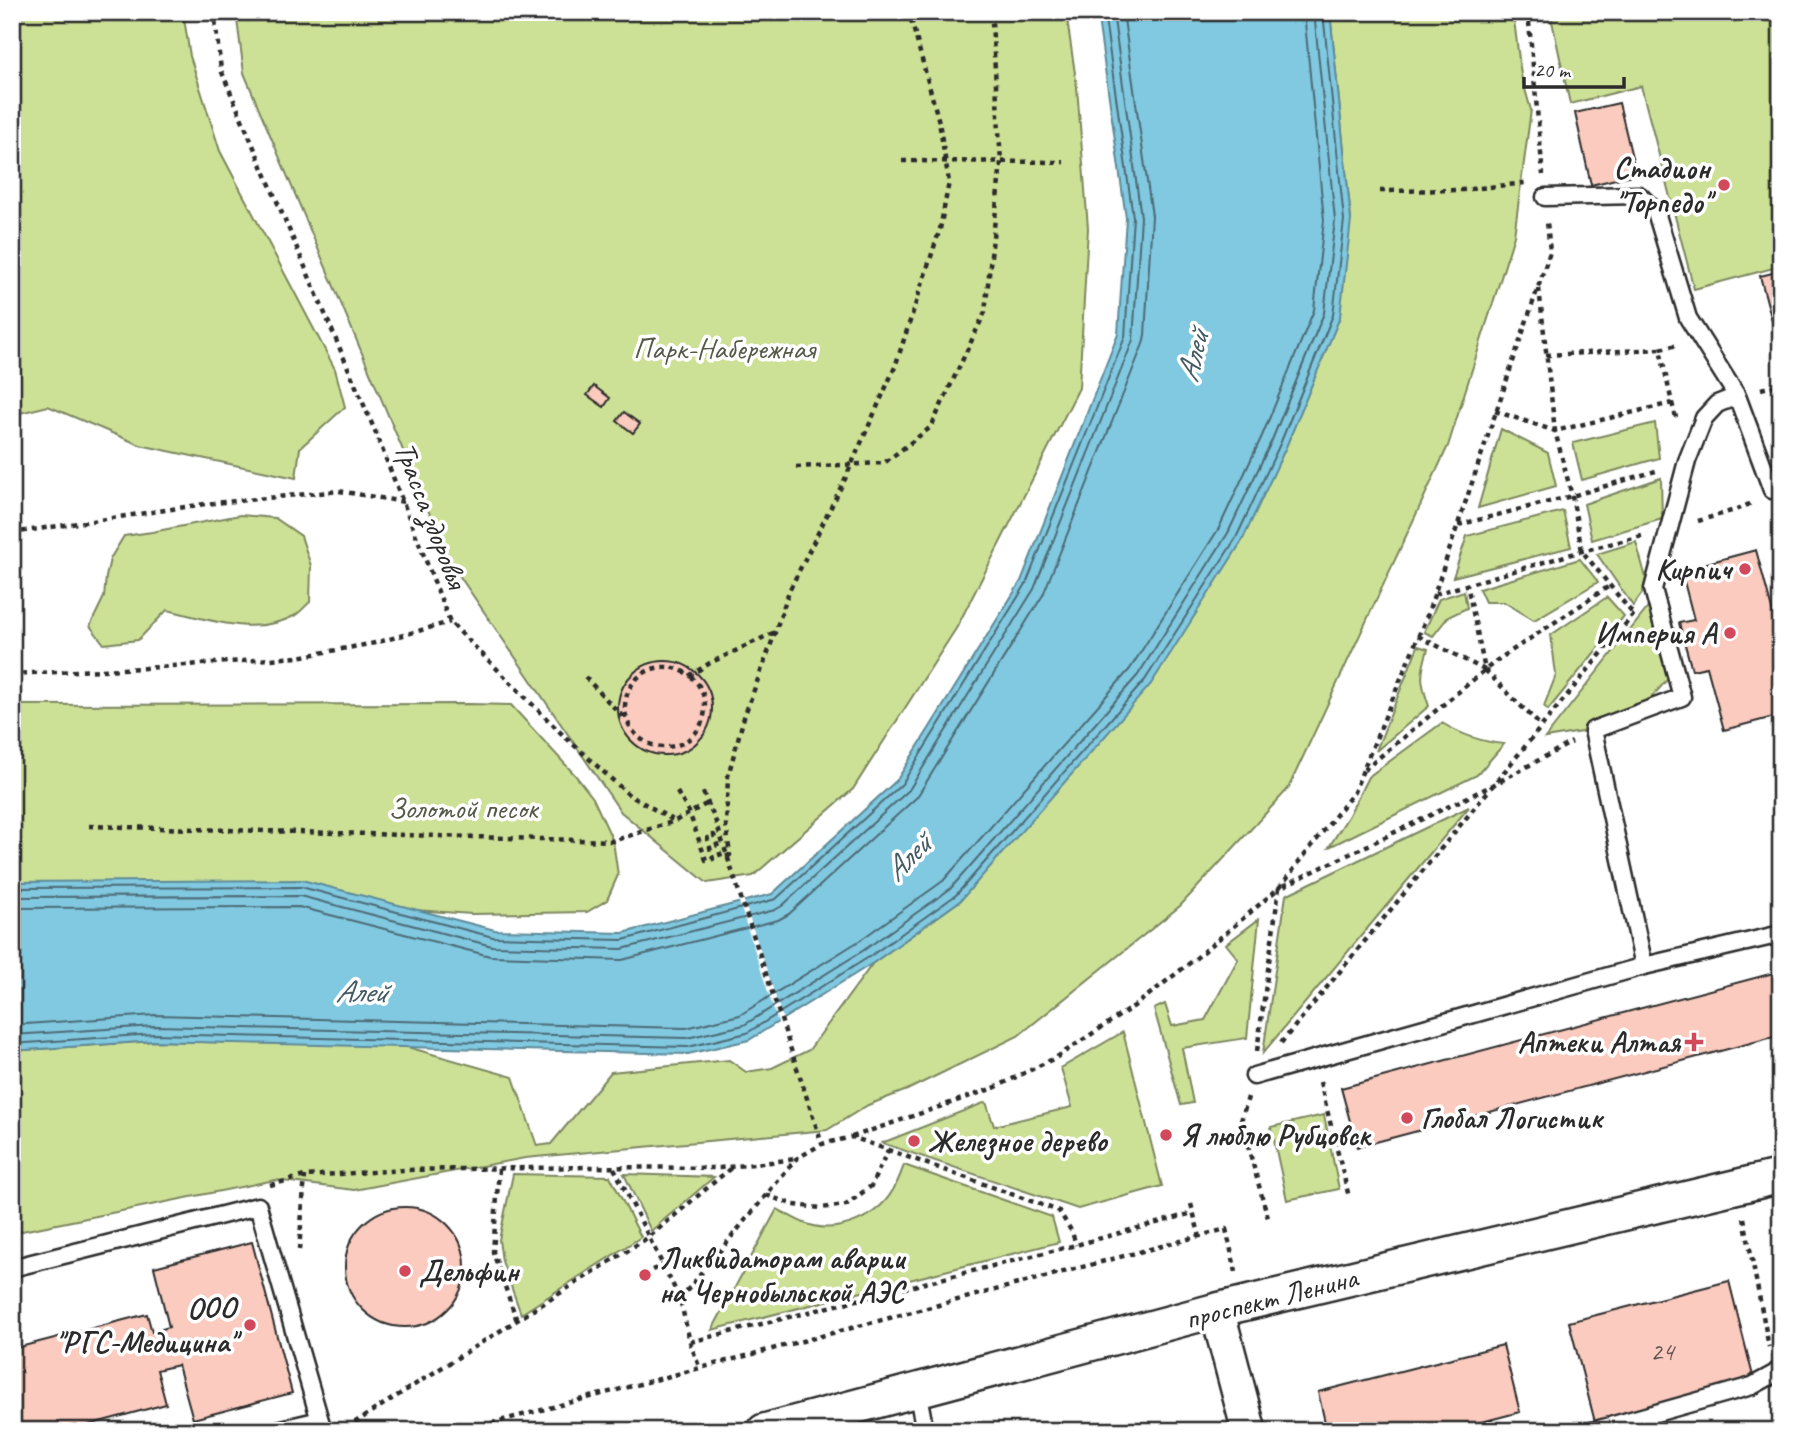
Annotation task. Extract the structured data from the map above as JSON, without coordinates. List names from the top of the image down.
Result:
{
  "streets": {
    "street": ["проспект Ленина"],
    "path": ["Трасса здоровья"]
  },
  "water": ["Алей"],
  "parks": ["Парк-Набережная", "Золотой песок"],
  "places": {
    "other": [
      "Стадион \"Торпедо\"",
      "Кирпич",
      "Империя А",
      "Глобал Логистик",
      "Я люблю Рубцовск",
      "Железное дерево",
      "Дельфин",
      "Ликвидаторам аварии на Чернобыльской АЭС",
      "ООО \"РГС-Медицина\""
    ],
    "health": ["Аптеки Алтая"]
  },
  "house_numbers": ["24"],
  "scale_bar": "20 m"
}
